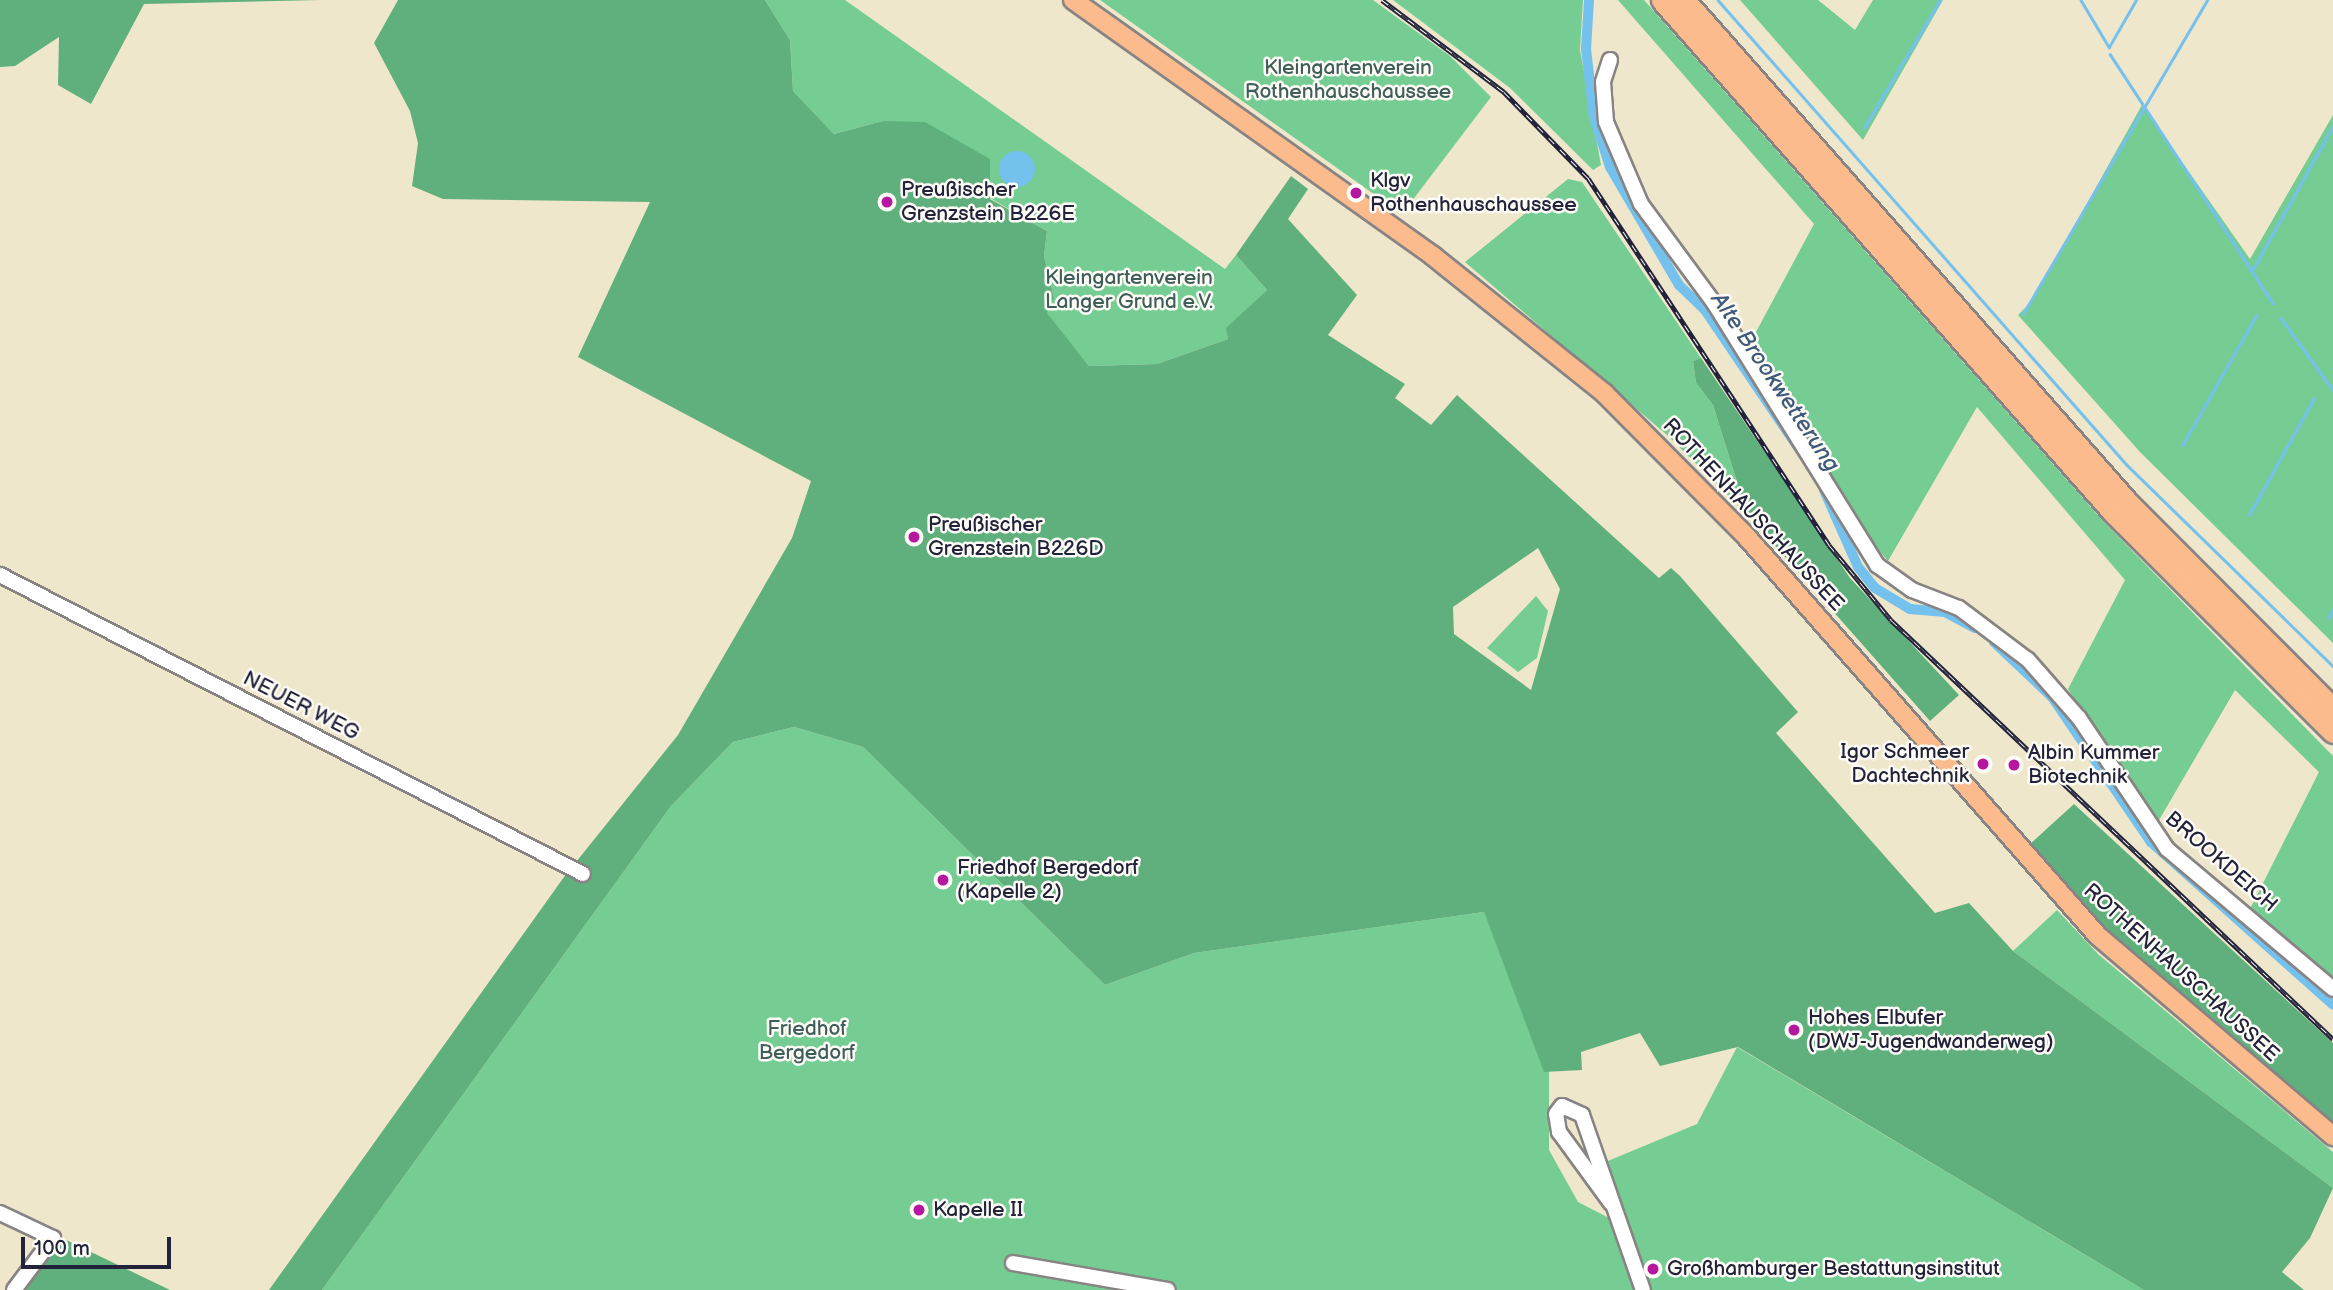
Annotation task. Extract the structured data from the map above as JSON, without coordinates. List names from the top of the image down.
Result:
{
  "streets": {
    "main road": ["ROTHENHAUSCHAUSSEE"],
    "street": ["NEUER WEG", "BROOKDEICH"]
  },
  "water": ["Alte Brookwetterung"],
  "parks": ["Kleingartenverein Rothenhauschaussee", "Kleingartenverein Langer Grund e.V.", "Friedhof Bergedorf"],
  "places": [
    "Klgv Rothenhauschaussee",
    "Preußischer Grenzstein B226E",
    "Preußischer Grenzstein B226D",
    "Igor Schmeer Dachtechnik",
    "Albin Kummer Biotechnik",
    "Friedhof Bergedorf (Kapelle 2)",
    "Hohes Elbufer (DWJ-Jugendwanderweg)",
    "Kapelle II",
    "Großhamburger Bestattungsinstitut"
  ],
  "scale_bar": "100 m"
}
